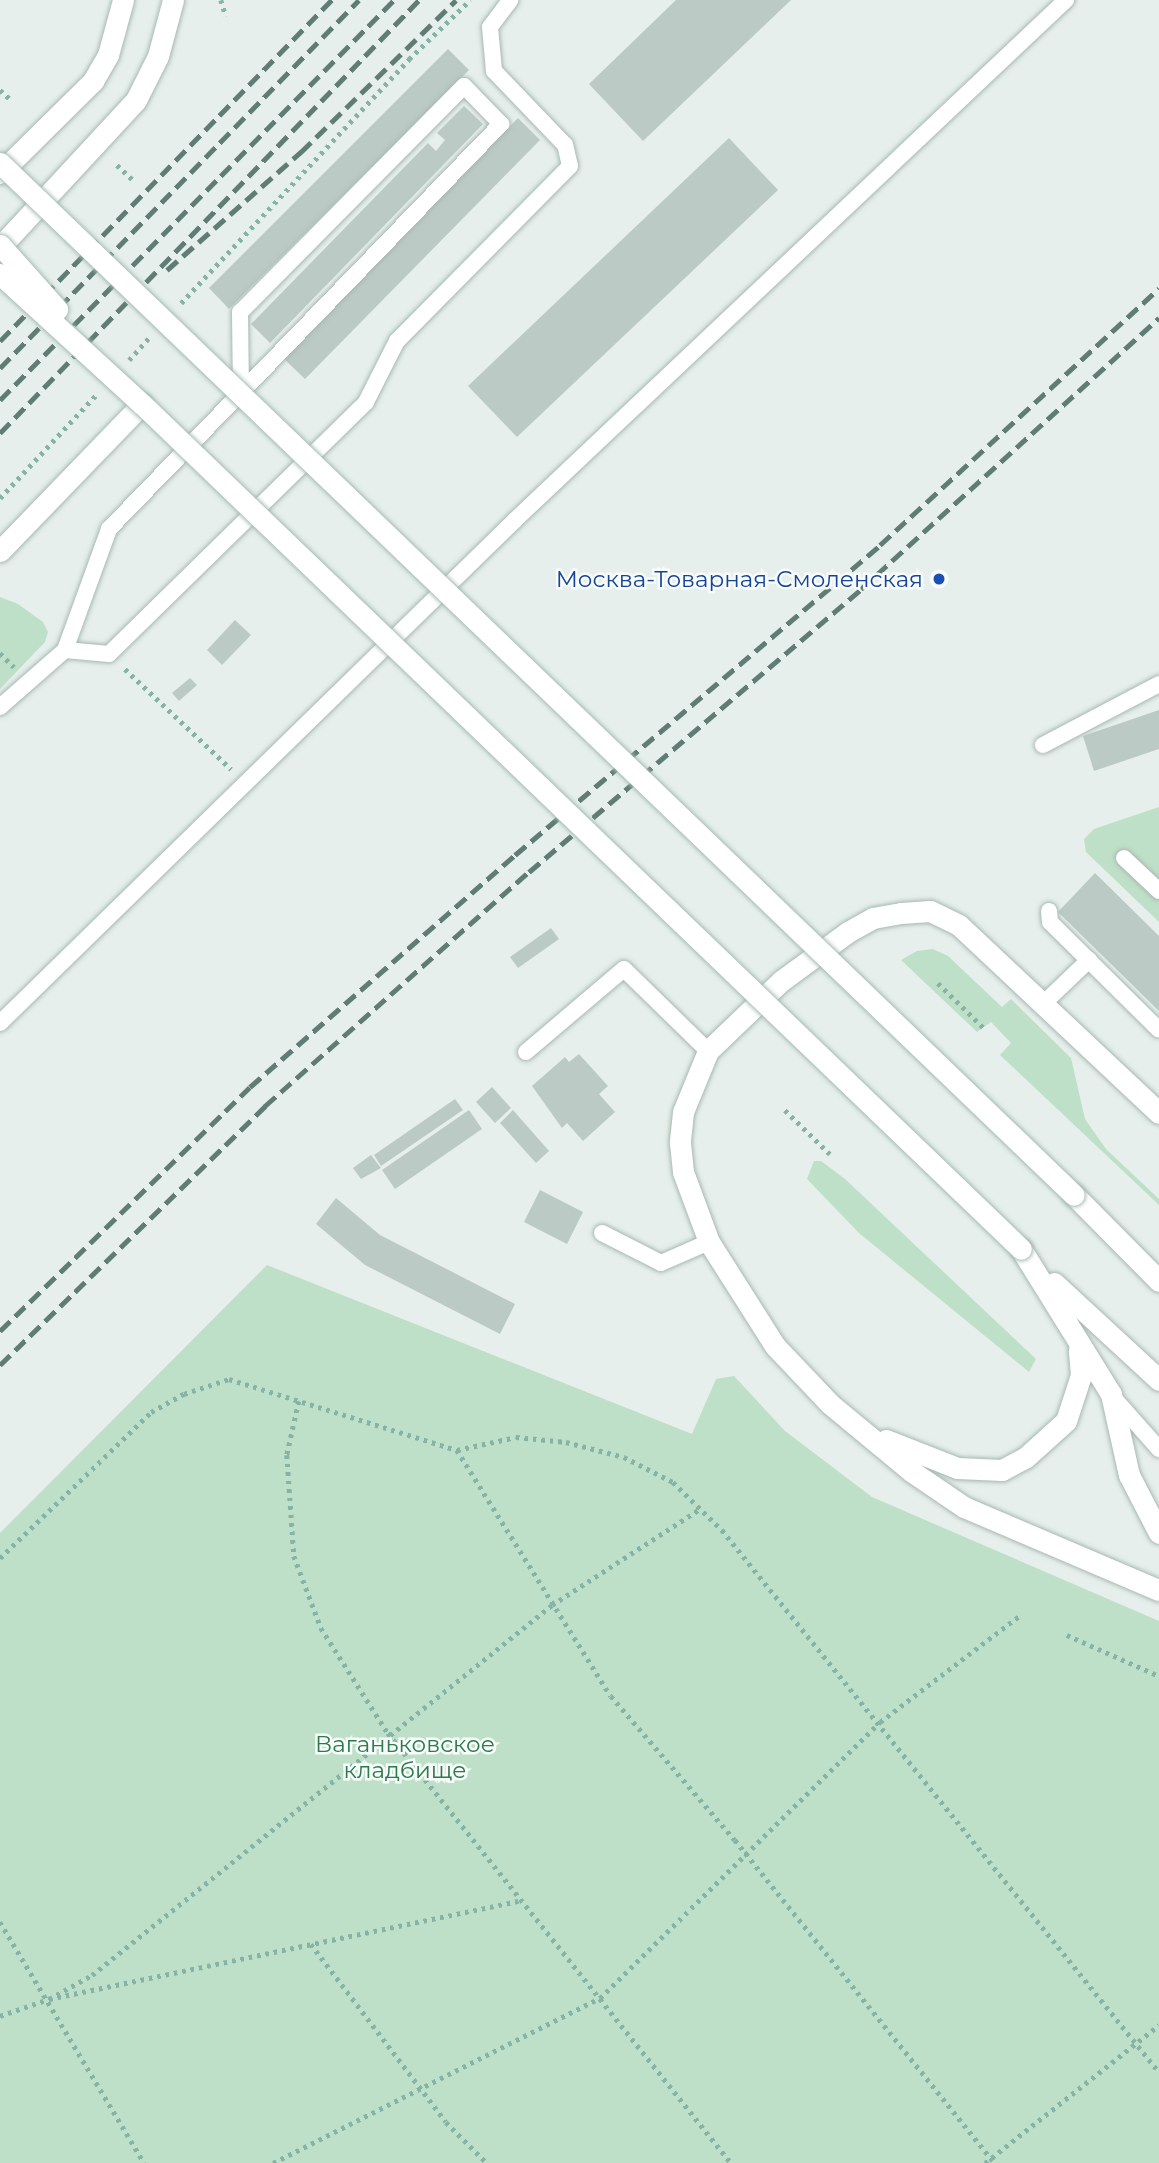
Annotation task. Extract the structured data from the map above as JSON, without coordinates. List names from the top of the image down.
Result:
{
  "parks": ["Ваганьковское кладбище"],
  "places": ["Москва-Товарная-Смоленская"]
}
